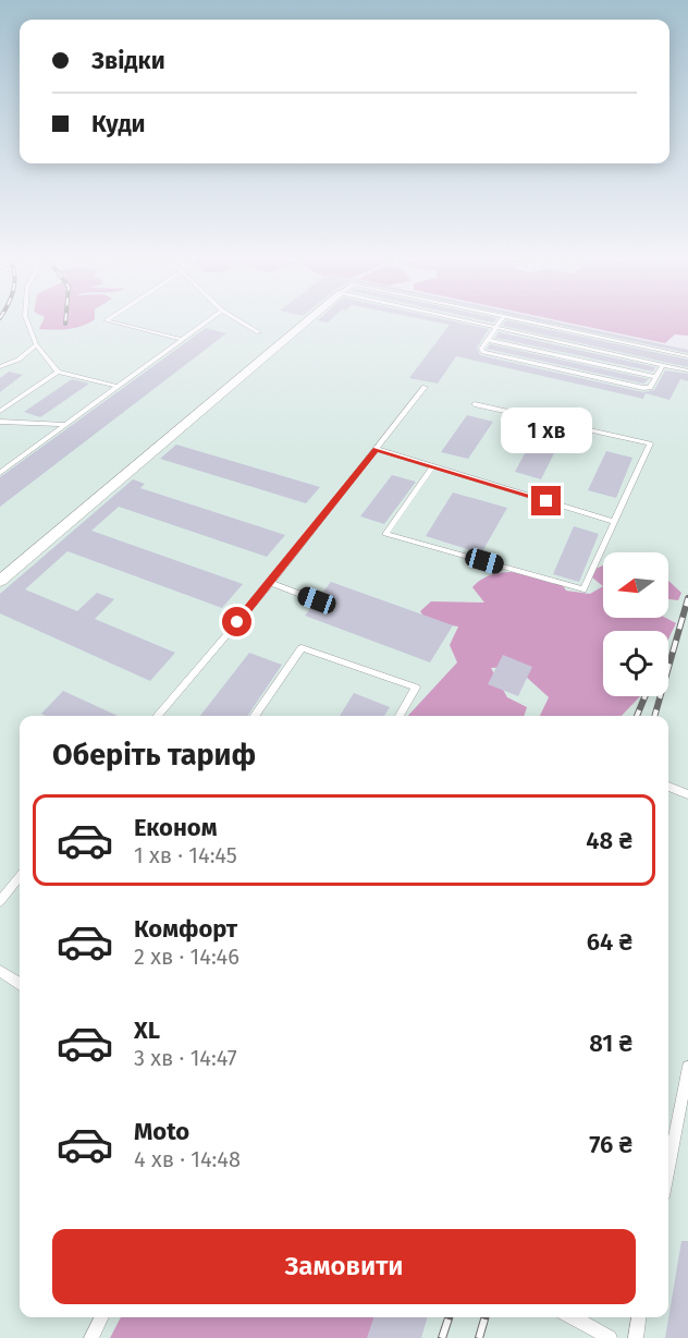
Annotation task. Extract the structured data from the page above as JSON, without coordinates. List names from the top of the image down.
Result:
{
  "north": "left",
  "page": {
    "banner": ["Звідки", "Куди"],
    "bubble": "1 хв",
    "heading": "Оберіть тариф",
    "list": [
      {
        "name": "Економ",
        "note": "1 хв · 14:45",
        "value": "48 ₴"
      },
      {
        "name": "Комфорт",
        "note": "2 хв · 14:46",
        "value": "64 ₴"
      },
      {
        "name": "XL",
        "note": "3 хв · 14:47",
        "value": "81 ₴"
      },
      {
        "name": "Moto",
        "note": "4 хв · 14:48",
        "value": "76 ₴"
      }
    ],
    "buttons": "Замовити"
  }
}
